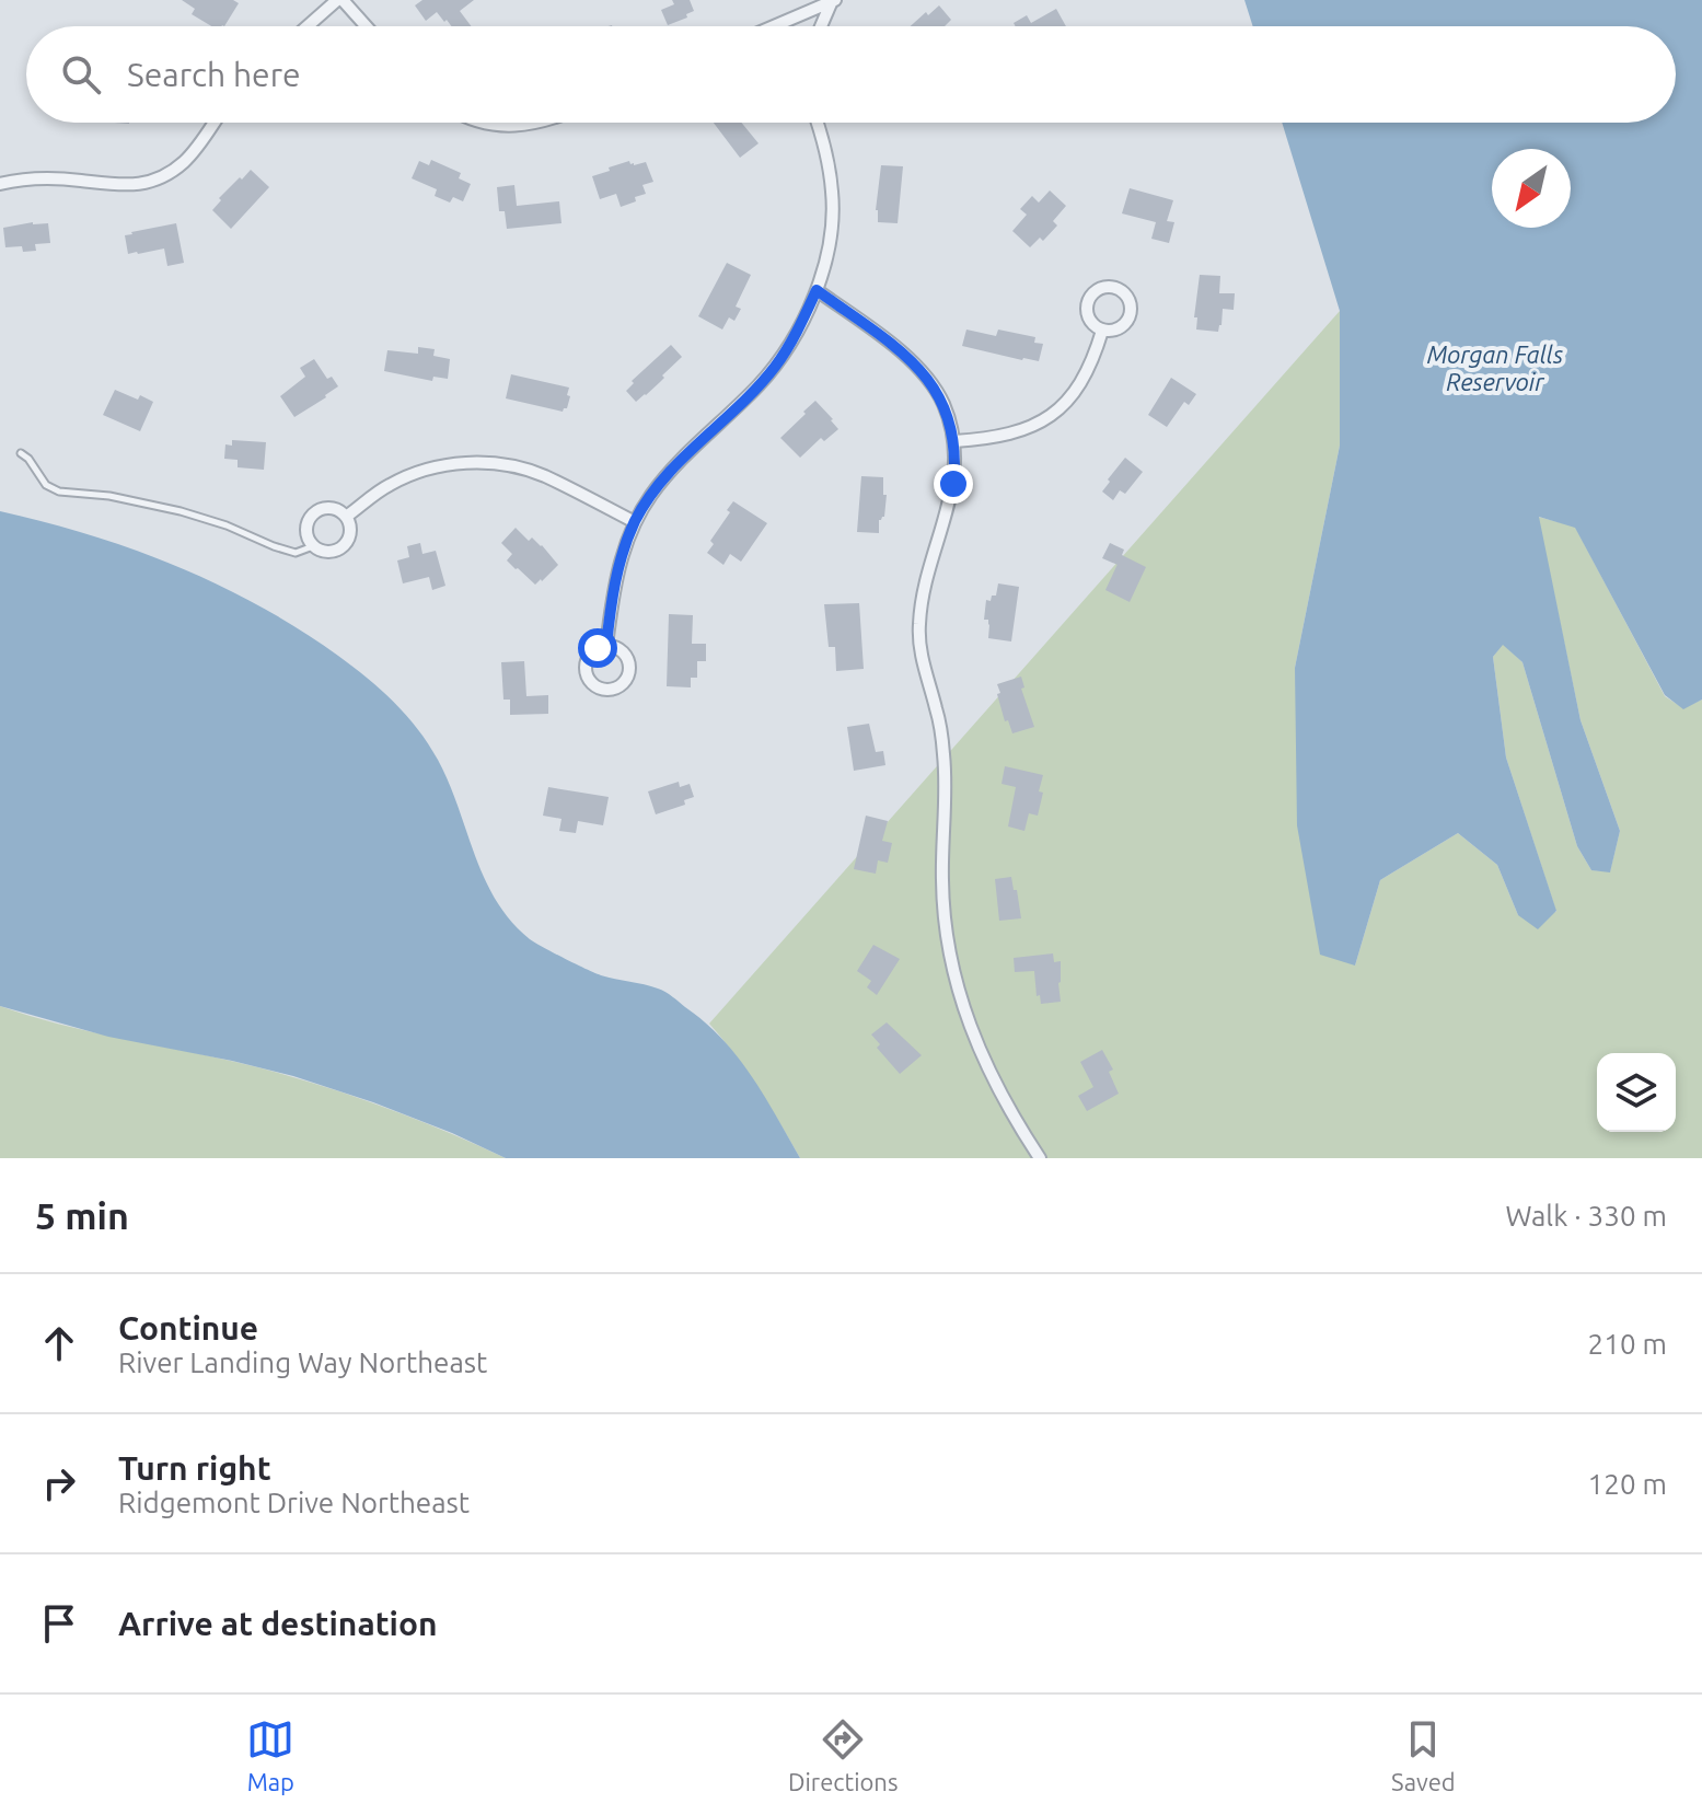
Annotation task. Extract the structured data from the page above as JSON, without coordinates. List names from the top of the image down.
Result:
{
  "water": ["Morgan Falls Reservoir"],
  "north": "bottom left",
  "page": {
    "search": "Search here",
    "heading": ["5 min", "Walk · 330 m"],
    "list": [
      ["Continue", "River Landing Way Northeast", "210 m"],
      ["Turn right", "Ridgemont Drive Northeast", "120 m"],
      "Arrive at destination"
    ],
    "nav": ["Map", "Directions", "Saved"]
  }
}
